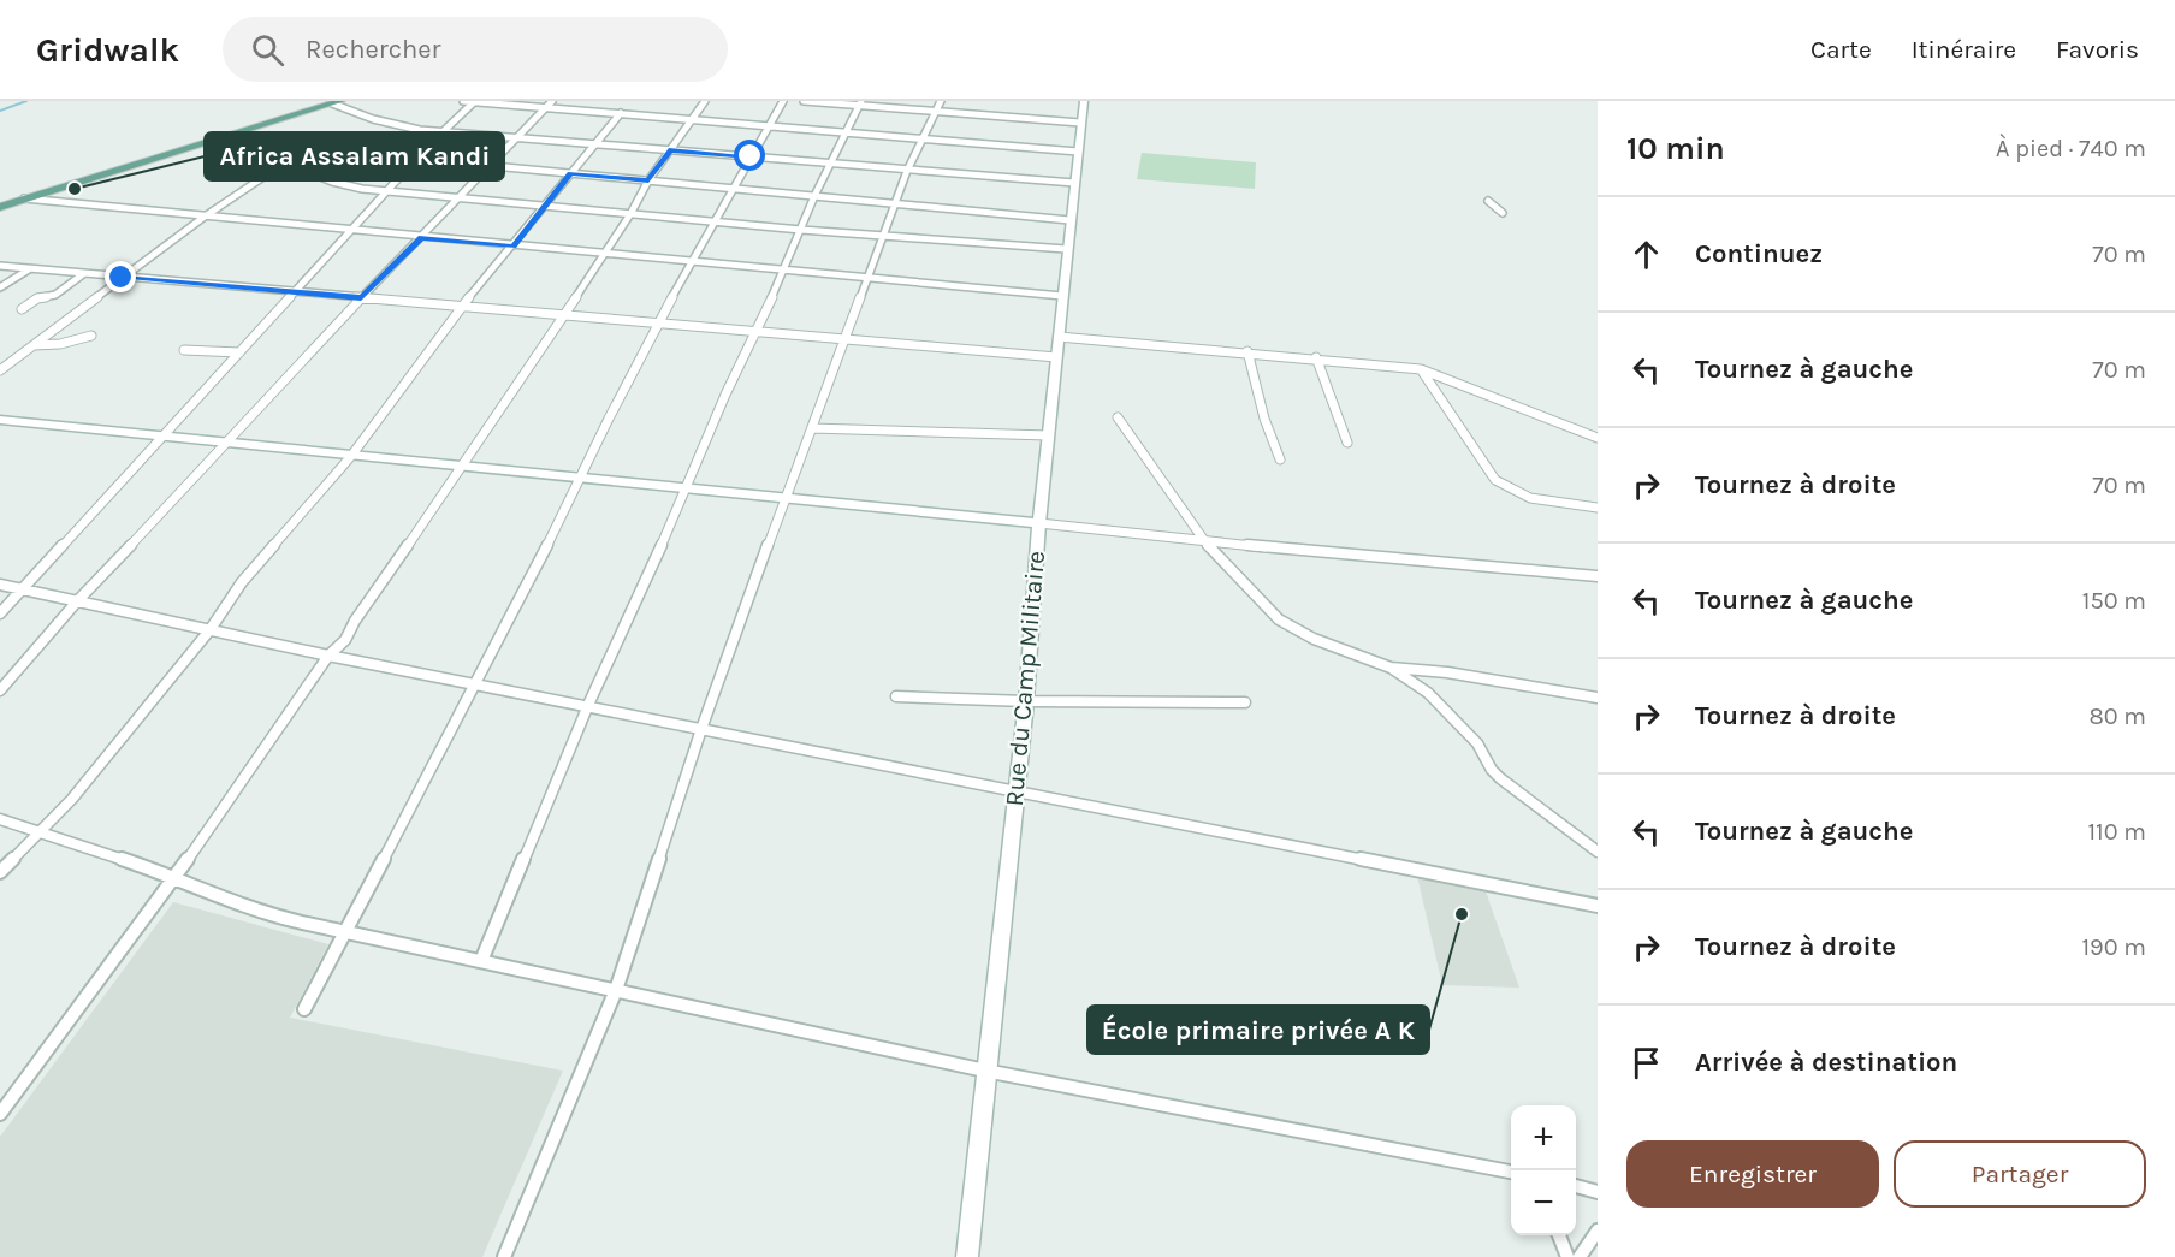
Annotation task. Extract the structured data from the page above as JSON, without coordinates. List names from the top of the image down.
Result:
{
  "streets": {
    "street": ["Rue du Camp Militaire"]
  },
  "places": ["Africa Assalam Kandi", "École primaire privée A K"],
  "page": {
    "header": "Gridwalk",
    "search": "Rechercher",
    "nav": ["Carte", "Itinéraire", "Favoris"],
    "heading": ["10 min", "À pied · 740 m"],
    "list": [
      ["Continuez", "70 m"],
      ["Tournez à gauche", "70 m"],
      ["Tournez à droite", "70 m"],
      ["Tournez à gauche", "150 m"],
      ["Tournez à droite", "80 m"],
      ["Tournez à gauche", "110 m"],
      ["Tournez à droite", "190 m"],
      "Arrivée à destination"
    ],
    "map_buttons": ["+", "−"],
    "buttons": ["Enregistrer", "Partager"]
  }
}
